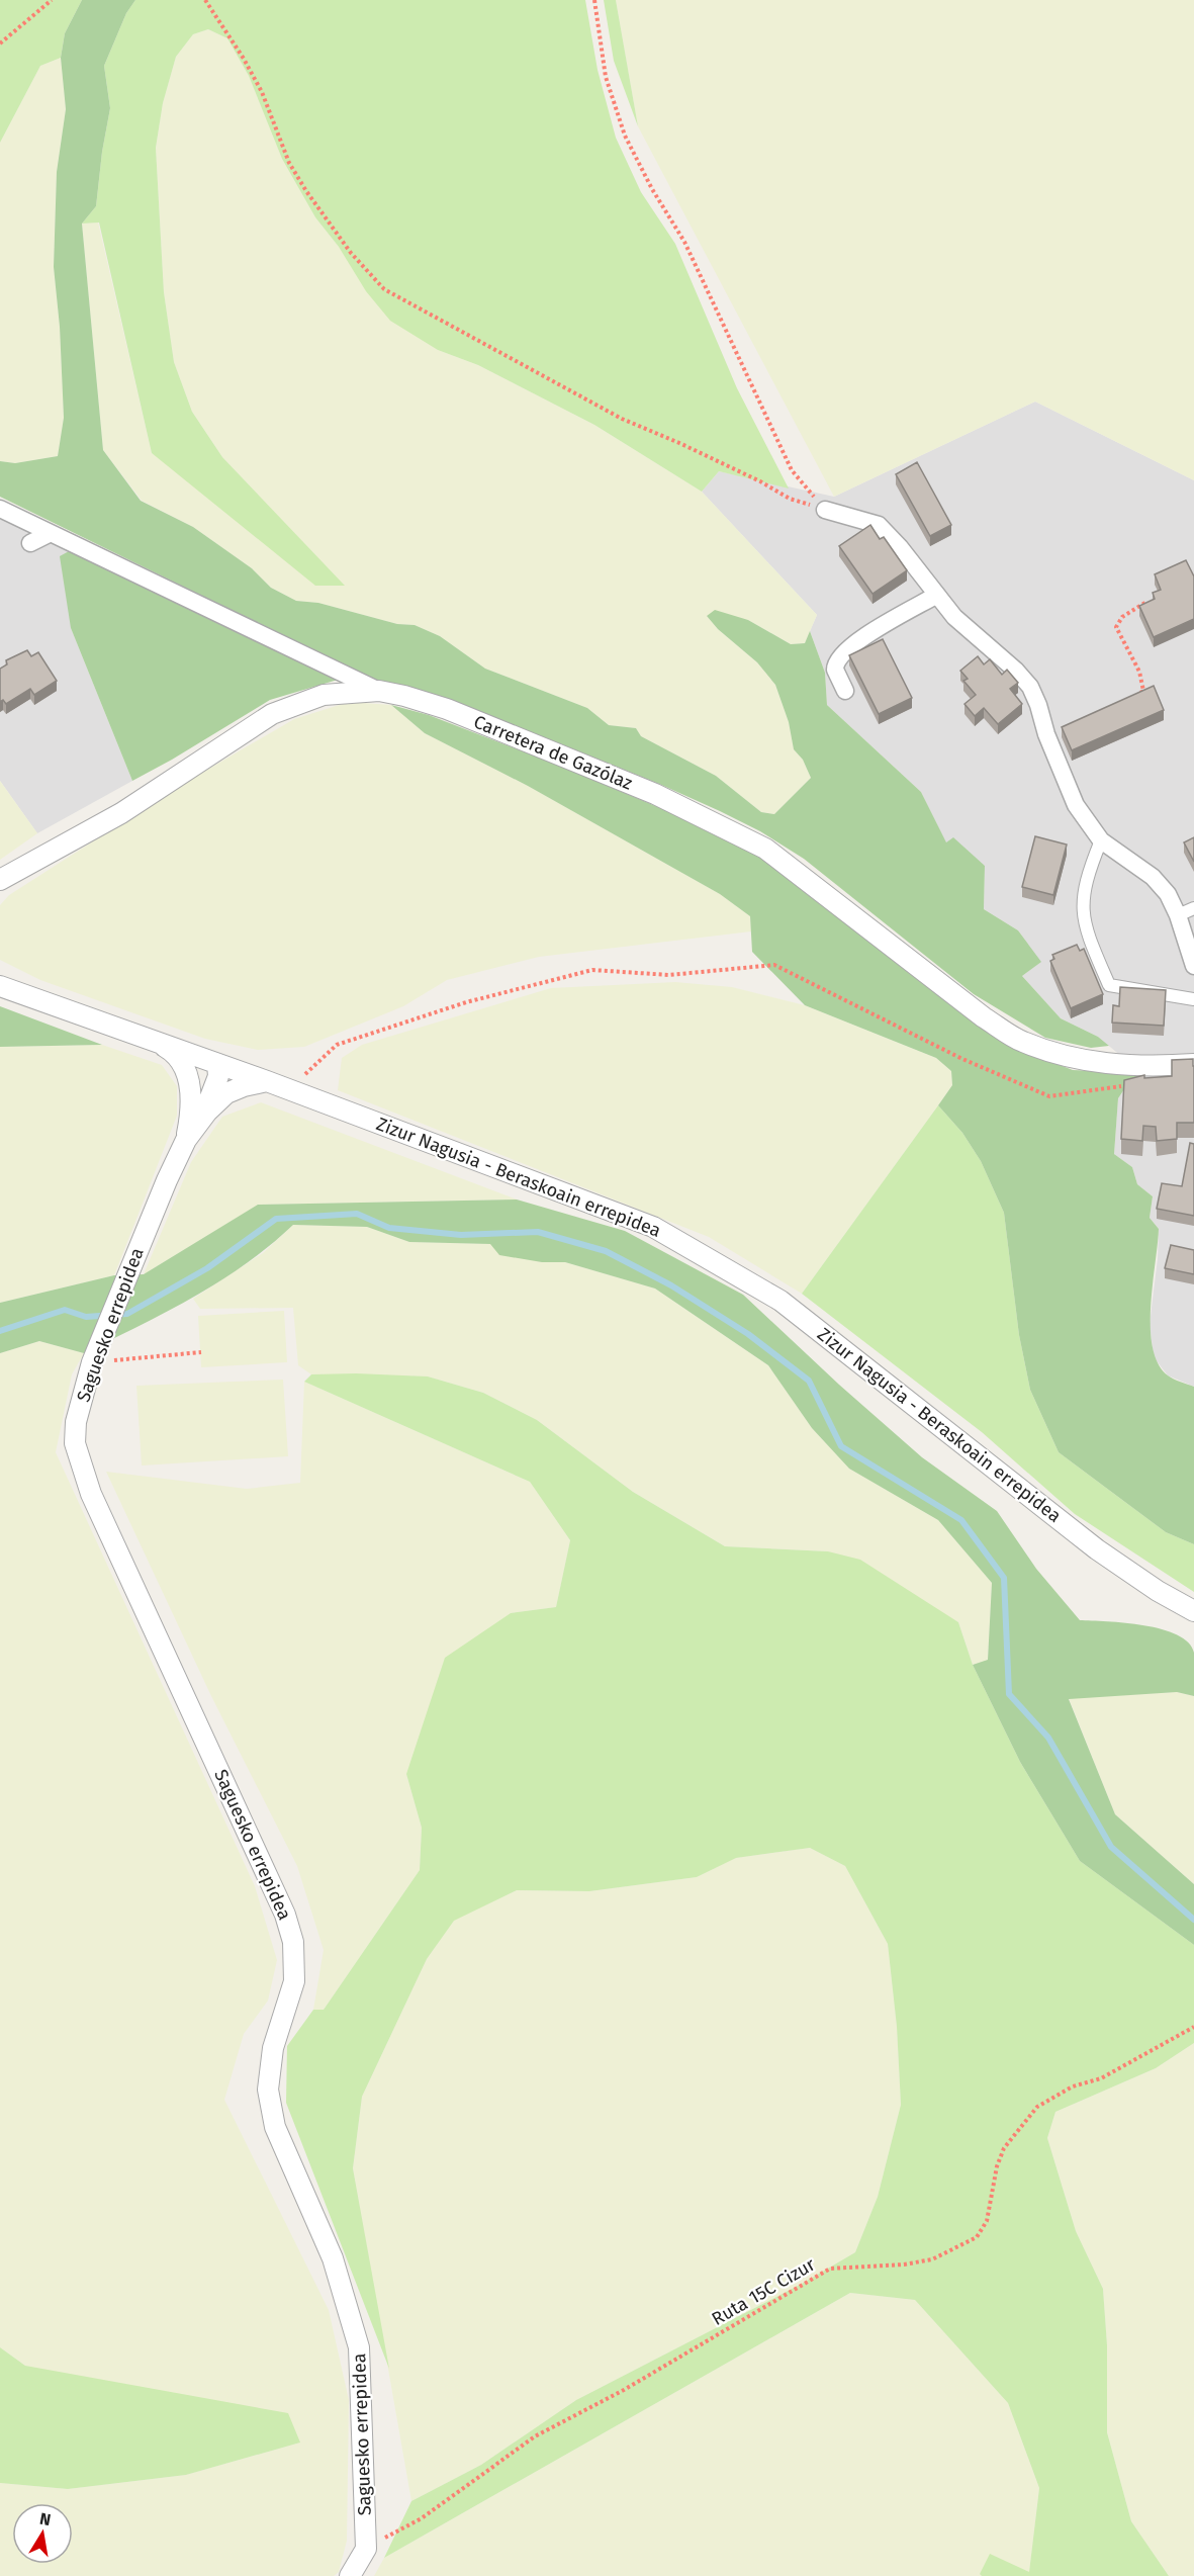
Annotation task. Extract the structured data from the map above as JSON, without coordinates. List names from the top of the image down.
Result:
{
  "streets": {
    "street": ["Carretera de Gazólaz", "Zizur Nagusia - Beraskoain errepidea", "Saguesko errepidea"],
    "path": ["Ruta 15C Cizur"]
  },
  "crossings": [
    ["Saguesko errepidea", "Ruta 15C Cizur"]
  ],
  "north": "top"
}
